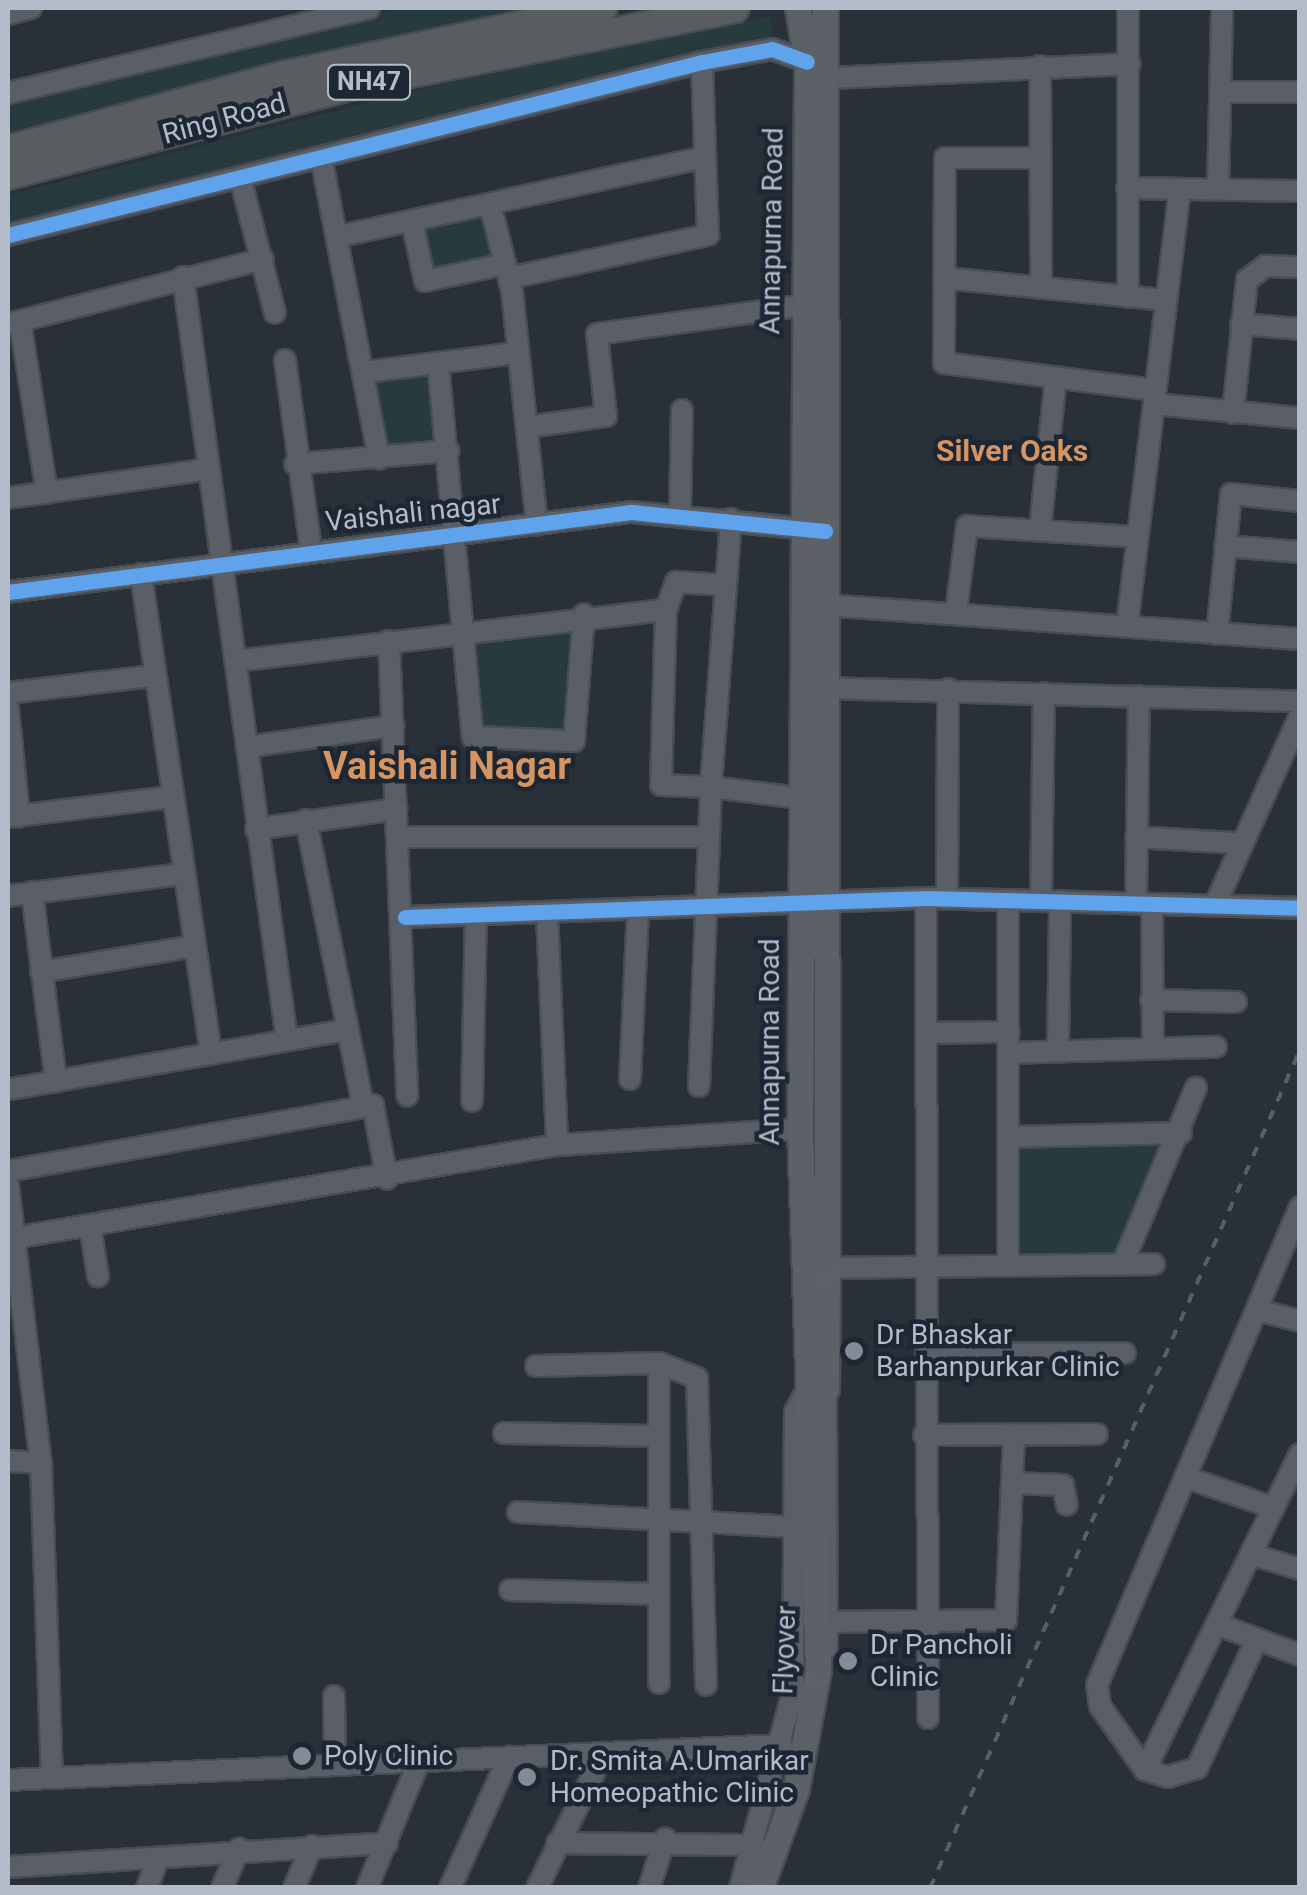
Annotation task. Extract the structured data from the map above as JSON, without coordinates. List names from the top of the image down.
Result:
{
  "streets": {
    "highway": ["NH47", "Ring Road"],
    "main road": ["Annapurna Road", "Flyover"],
    "street": ["Vaishali nagar"]
  },
  "crossings": [
    ["Annapurna Road", "Vaishali nagar"],
    ["Annapurna Road", "Flyover"]
  ],
  "districts": ["Silver Oaks", "Vaishali Nagar"],
  "places": [
    "Dr Bhaskar Barhanpurkar Clinic",
    "Dr Pancholi Clinic",
    "Poly Clinic",
    "Dr. Smita A.Umarikar Homeopathic Clinic"
  ]
}
